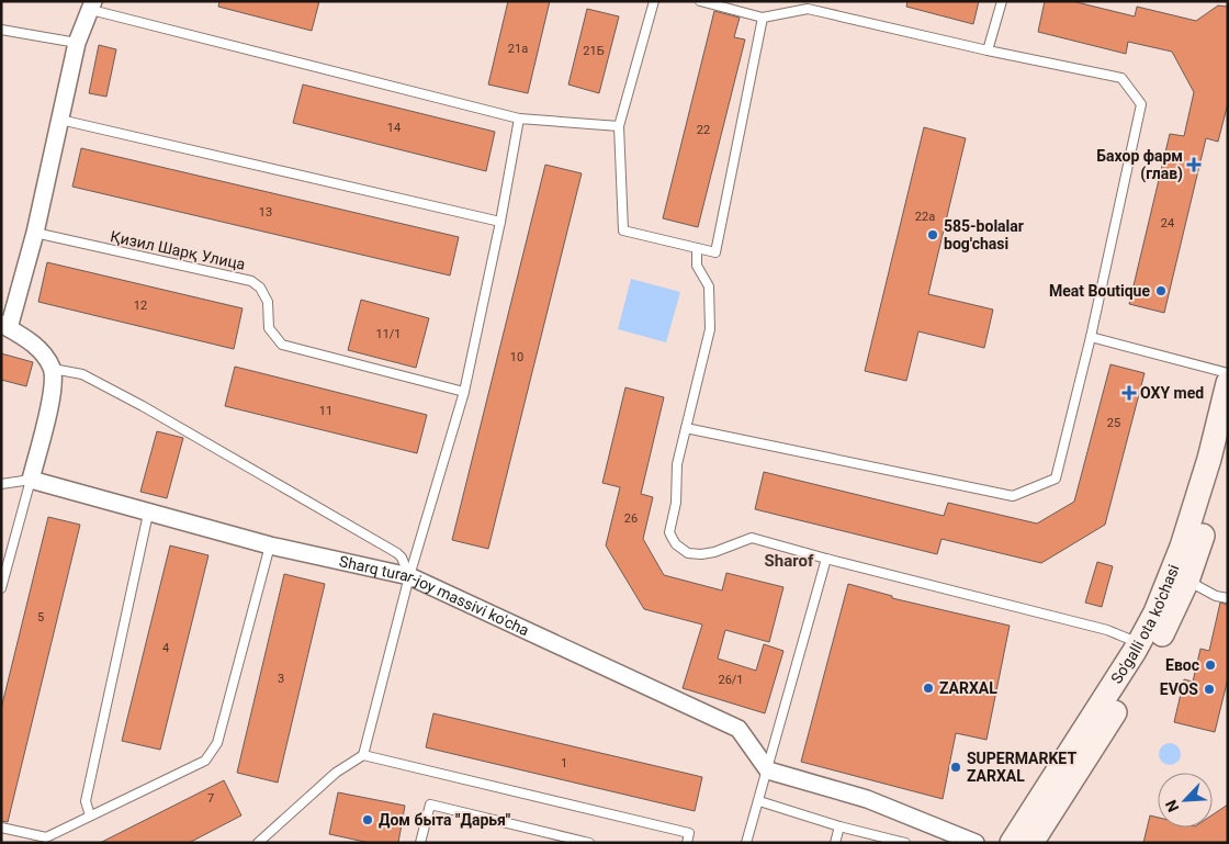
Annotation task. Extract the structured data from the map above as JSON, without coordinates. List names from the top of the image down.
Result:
{
  "streets": {
    "main road": ["So'galli ota ko'chasi"],
    "street": ["Sharq turar-joy massivi ko'cha"],
    "lane": ["Қизил Шарқ Улица"]
  },
  "districts": ["Sharof"],
  "places": {
    "health": ["Бахор фарм (глав)", "OXY med"],
    "other": [
      "585-bolalar bog'chasi",
      "Meat Boutique",
      "Евос",
      "ZARXAL",
      "EVOS",
      "SUPERMARKET ZARXAL",
      "Дом быта \"Дарья\""
    ]
  },
  "house_numbers": [
    "21а",
    "21Б",
    "14",
    "22",
    "13",
    "22a",
    "24",
    "12",
    "11/1",
    "10",
    "11",
    "25",
    "26",
    "5",
    "4",
    "3",
    "26/1",
    "1",
    "7"
  ],
  "north": "bottom left"
}
